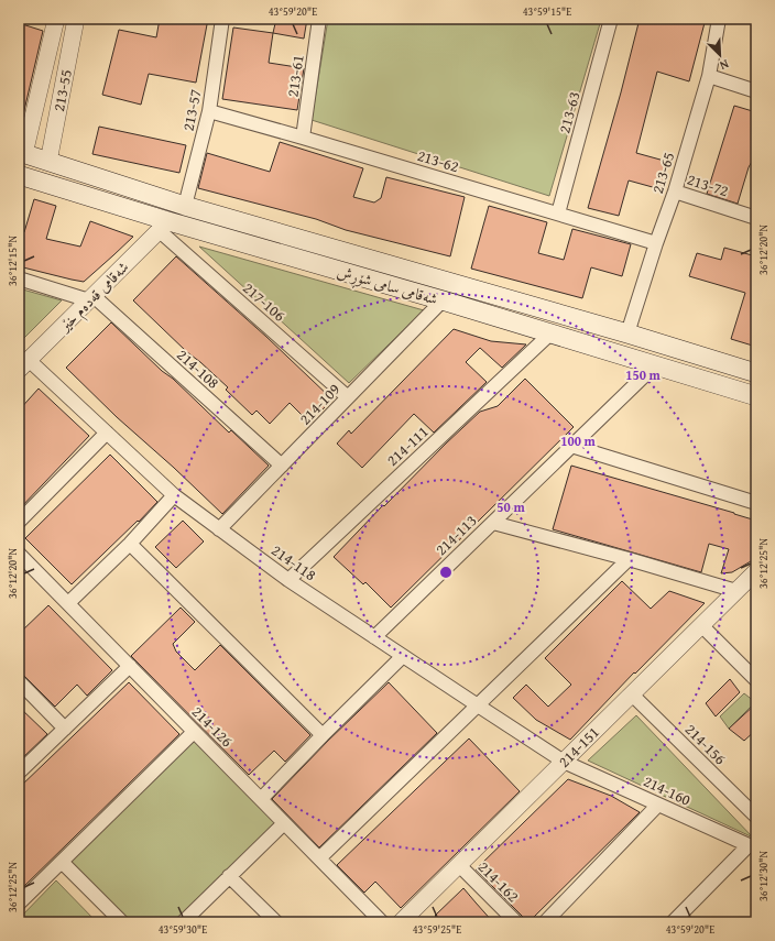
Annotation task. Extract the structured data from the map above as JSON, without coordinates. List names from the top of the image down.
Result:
{
  "streets": {
    "main road": ["شەقامی سامی شۆڕش"],
    "street": [
      "213-61",
      "213-55",
      "213-57",
      "213-63",
      "213-62",
      "213-65",
      "213-72",
      "شەقامی قەدەم خێر",
      "217-106",
      "214-108",
      "214-109",
      "214-111",
      "214-113",
      "214-118",
      "214-126",
      "214-156",
      "214-151",
      "214-160",
      "214-162"
    ]
  },
  "crossings": [
    ["213-61", "213-62"],
    ["213-55", "شەقامی سامی شۆڕش"],
    ["213-57", "213-62"],
    ["213-57", "شەقامی سامی شۆڕش"],
    ["213-63", "213-62"],
    ["213-62", "213-65"],
    ["213-65", "213-72"],
    ["213-65", "شەقامی سامی شۆڕش"],
    ["شەقامی سامی شۆڕش", "شەقامی قەدەم خێر"],
    ["شەقامی سامی شۆڕش", "217-106"],
    ["شەقامی سامی شۆڕش", "214-109"],
    ["شەقامی سامی شۆڕش", "214-111"],
    ["شەقامی سامی شۆڕش", "214-113"],
    ["شەقامی قەدەم خێر", "217-106"],
    ["شەقامی قەدەم خێر", "214-108"],
    ["شەقامی قەدەم خێر", "214-118"],
    ["217-106", "214-109"],
    ["214-108", "214-109"],
    ["214-109", "214-118"],
    ["214-111", "214-118"],
    ["214-113", "214-118"],
    ["214-118", "214-151"],
    ["214-118", "214-160"],
    ["214-156", "214-151"],
    ["214-151", "214-160"],
    ["214-151", "214-162"]
  ],
  "north": "bottom right",
  "coordinates": [
    "43°59'20\"E",
    "43°59'15\"E",
    "36°12'20\"N",
    "36°12'15\"N",
    "36°12'25\"N",
    "36°12'30\"N",
    "43°59'30\"E",
    "43°59'25\"E"
  ],
  "rings": ["150 m", "100 m", "50 m"]
}
